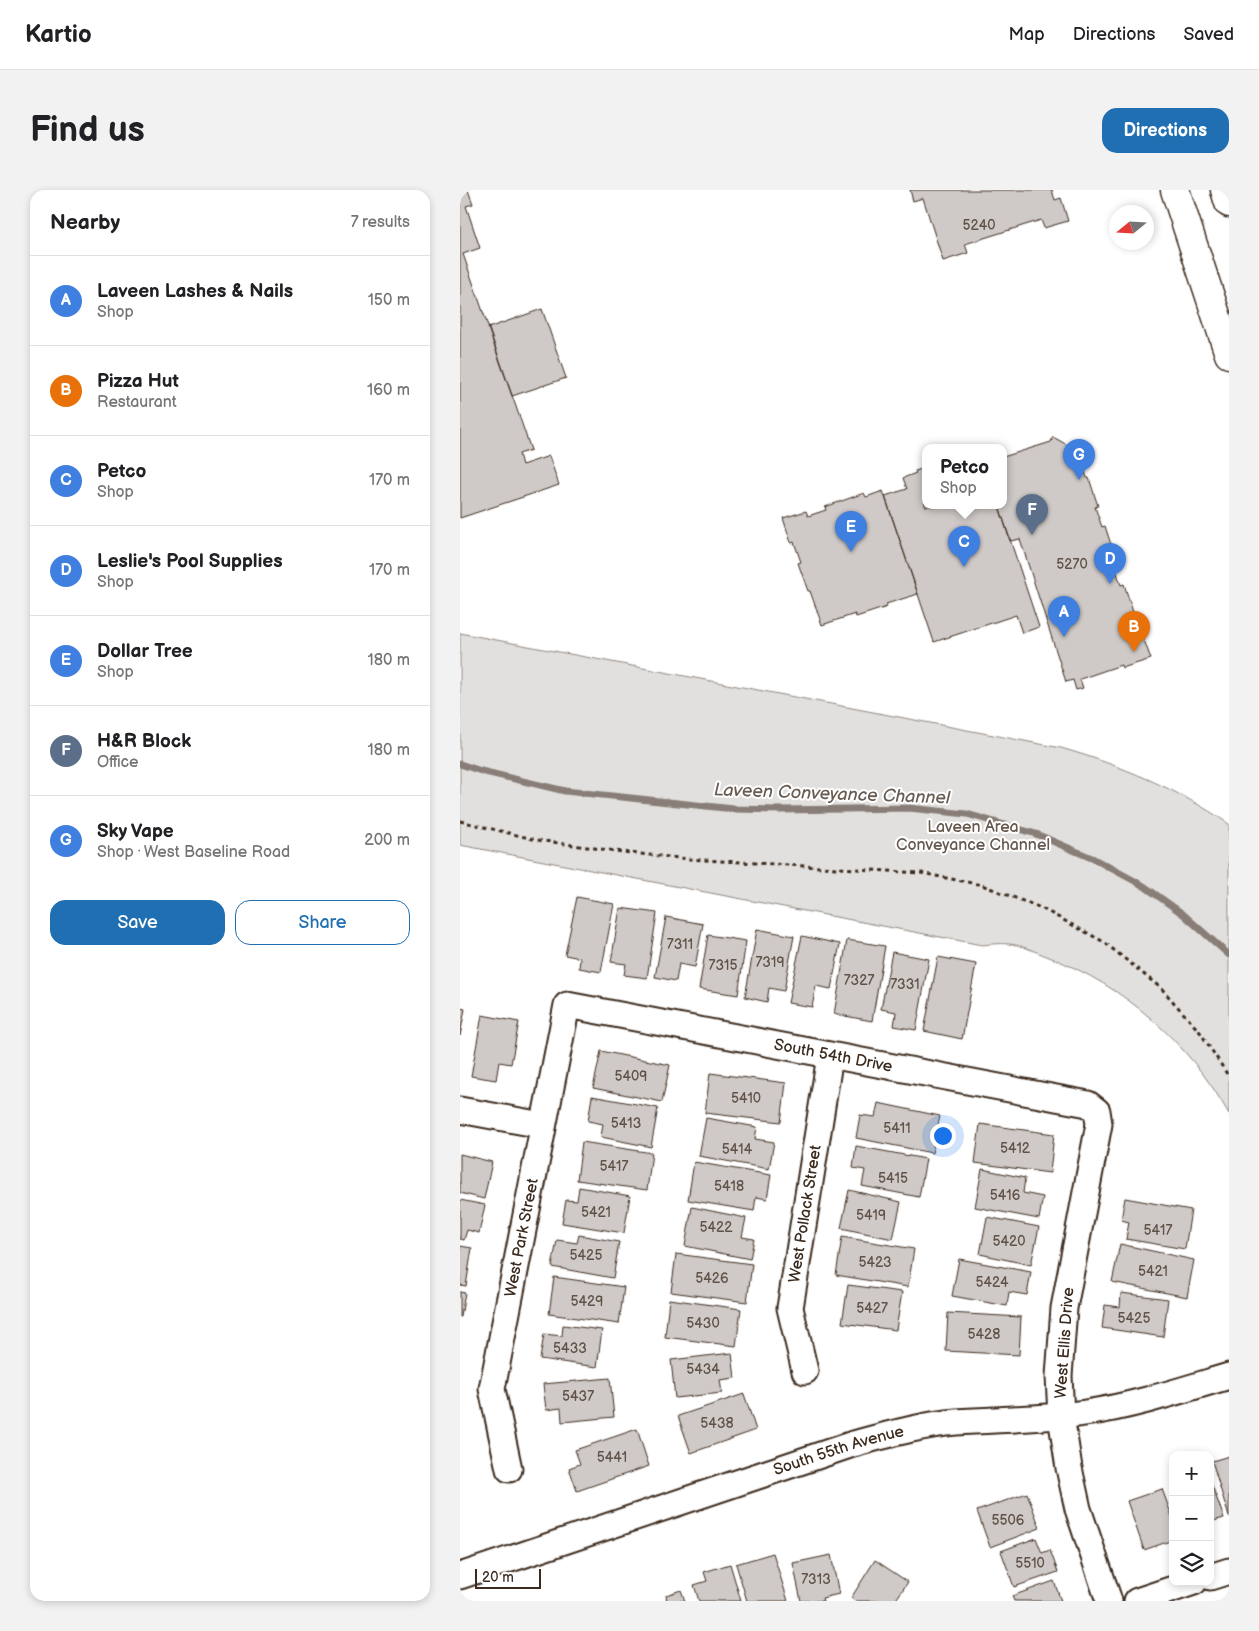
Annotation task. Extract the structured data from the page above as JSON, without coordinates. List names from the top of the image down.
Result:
{
  "streets": {
    "street": [
      "South 54th Drive",
      "West Pollack Street",
      "West Park Street",
      "West Ellis Drive",
      "South 55th Avenue"
    ]
  },
  "crossings": [
    ["South 54th Drive", "West Pollack Street"],
    ["South 54th Drive", "West Park Street"],
    ["South 54th Drive", "West Ellis Drive"],
    ["West Ellis Drive", "South 55th Avenue"]
  ],
  "water": ["Laveen Conveyance Channel"],
  "parks": ["Laveen Area Conveyance Channel"],
  "house_numbers": [
    "5240",
    "5270",
    "7311",
    "7319",
    "7315",
    "7327",
    "7331",
    "5409",
    "5410",
    "5413",
    "5411",
    "5412",
    "5414",
    "5417",
    "5415",
    "5418",
    "5416",
    "5421",
    "5419",
    "5422",
    "5417",
    "5420",
    "5425",
    "5423",
    "5421",
    "5426",
    "5424",
    "5429",
    "5427",
    "5425",
    "5430",
    "5428",
    "5433",
    "5434",
    "5437",
    "5438",
    "5441",
    "5506",
    "5510",
    "7313"
  ],
  "scale_bar": "20 m",
  "north": "left",
  "page": {
    "header": "Kartio",
    "nav": ["Map", "Directions", "Saved"],
    "buttons": [
      "Directions",
      ["Save", "Share"]
    ],
    "title": "Find us",
    "heading": ["Nearby", "7 results"],
    "list": [
      {
        "mark": "A",
        "name": "Laveen Lashes & Nails",
        "note": "Shop",
        "value": "150 m"
      },
      {
        "mark": "B",
        "name": "Pizza Hut",
        "note": "Restaurant",
        "value": "160 m"
      },
      {
        "mark": "C",
        "name": "Petco",
        "note": "Shop",
        "value": "170 m"
      },
      {
        "mark": "D",
        "name": "Leslie's Pool Supplies",
        "note": "Shop",
        "value": "170 m"
      },
      {
        "mark": "E",
        "name": "Dollar Tree",
        "note": "Shop",
        "value": "180 m"
      },
      {
        "mark": "F",
        "name": "H&R Block",
        "note": "Office",
        "value": "180 m"
      },
      {
        "mark": "G",
        "name": "Sky Vape",
        "note": "Shop · West Baseline Road",
        "value": "200 m"
      }
    ],
    "pins": [
      "G",
      "F",
      "E",
      "C",
      "D",
      "A",
      "B"
    ],
    "popup": ["Petco", "Shop"],
    "map_buttons": ["+", "−"],
    "scale": "20 m"
  }
}
